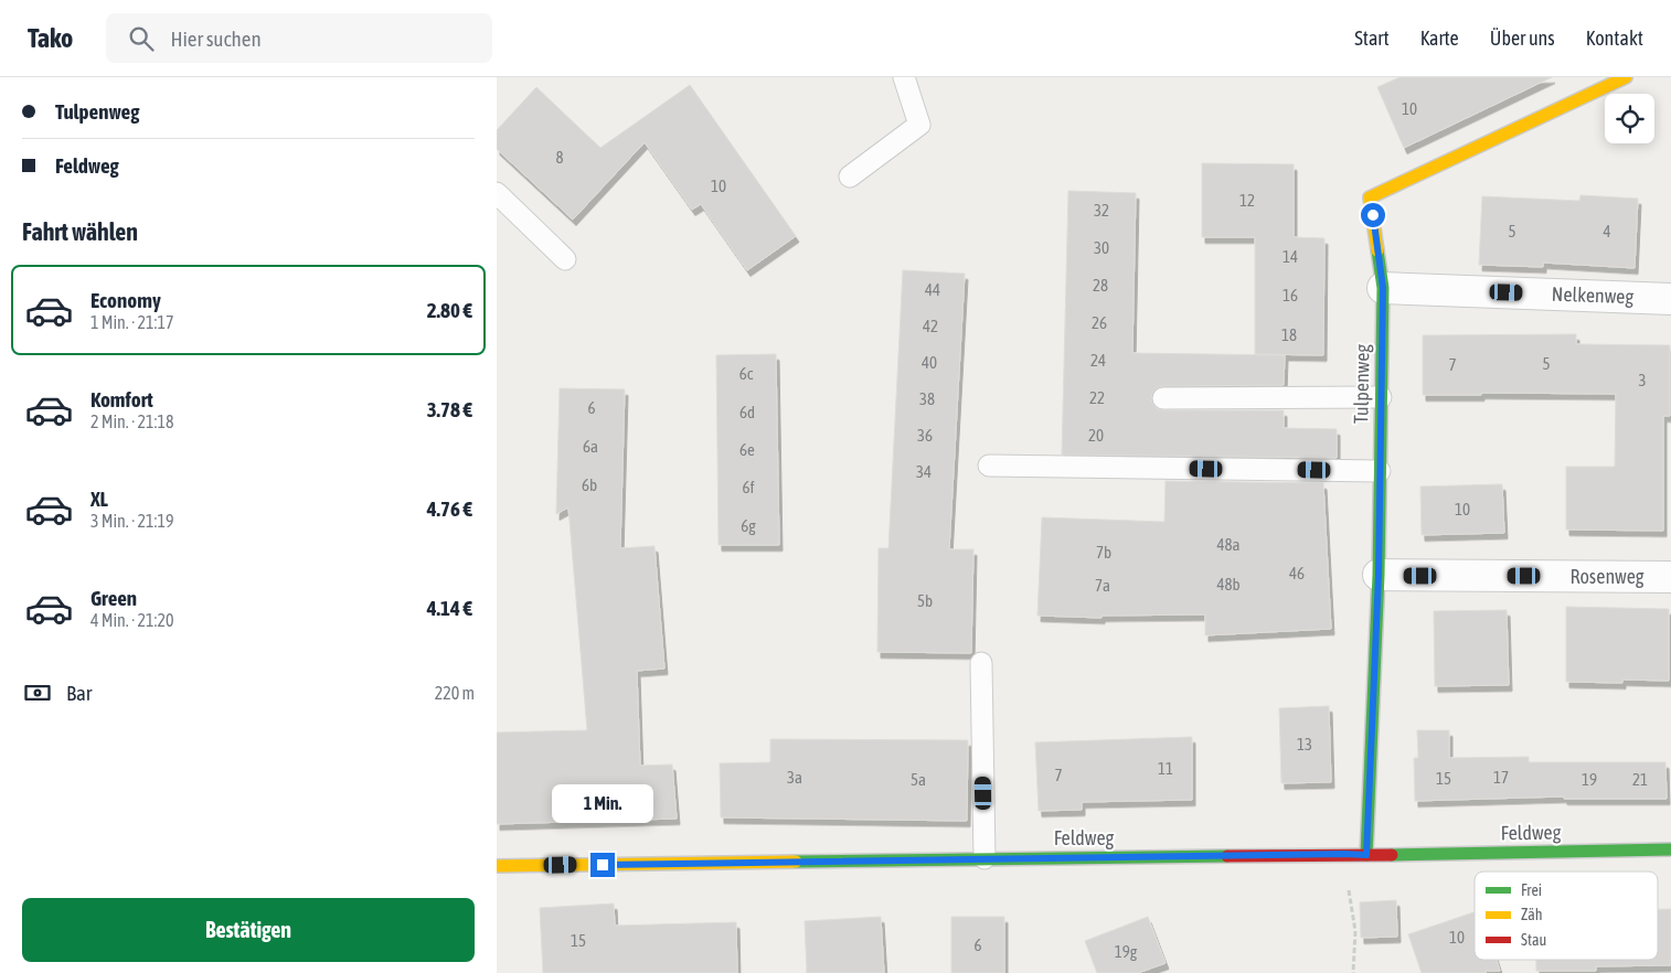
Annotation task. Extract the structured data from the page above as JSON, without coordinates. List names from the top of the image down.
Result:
{
  "streets": {
    "street": [
      "Nelkenweg",
      "Tulpenweg",
      "Rosenweg",
      "Feldweg"
    ]
  },
  "crossings": [
    ["Nelkenweg", "Tulpenweg"],
    ["Tulpenweg", "Rosenweg"],
    ["Tulpenweg", "Feldweg"]
  ],
  "house_numbers": [
    "10",
    "8",
    "10",
    "12",
    "32",
    "5",
    "4",
    "30",
    "14",
    "28",
    "44",
    "16",
    "26",
    "42",
    "18",
    "24",
    "40",
    "5",
    "7",
    "6c",
    "3",
    "22",
    "38",
    "6",
    "6d",
    "36",
    "20",
    "6a",
    "6e",
    "34",
    "6b",
    "6f",
    "10",
    "6g",
    "48a",
    "7b",
    "46",
    "48b",
    "7a",
    "5b",
    "13",
    "11",
    "7",
    "3a",
    "17",
    "15",
    "5a",
    "19",
    "21",
    "10",
    "15",
    "6",
    "19g"
  ],
  "legend": ["Frei", "Zäh", "Stau"],
  "page": {
    "header": "Tako",
    "search": "Hier suchen",
    "nav": [
      "Start",
      "Karte",
      "Über uns",
      "Kontakt"
    ],
    "banner": ["Tulpenweg", "Feldweg"],
    "heading": "Fahrt wählen",
    "list": [
      {
        "name": "Economy",
        "note": "1 Min. · 21:17",
        "value": "2.80 €"
      },
      {
        "name": "Komfort",
        "note": "2 Min. · 21:18",
        "value": "3.78 €"
      },
      {
        "name": "XL",
        "note": "3 Min. · 21:19",
        "value": "4.76 €"
      },
      {
        "name": "Green",
        "note": "4 Min. · 21:20",
        "value": "4.14 €"
      }
    ],
    "pay": ["Bar", "220 m"],
    "bubble": "1 Min.",
    "buttons": "Bestätigen"
  }
}
